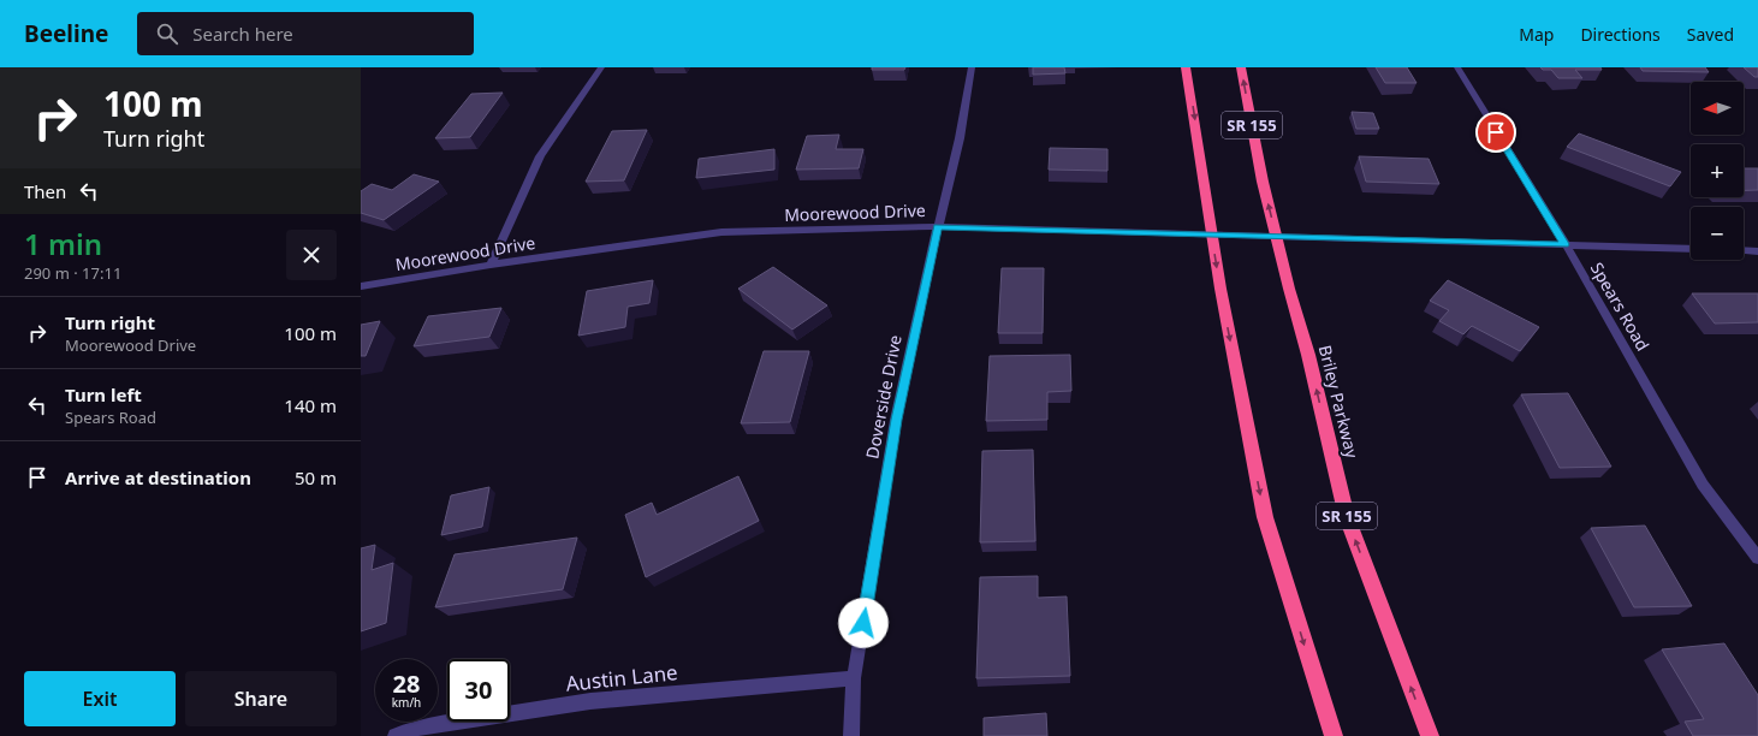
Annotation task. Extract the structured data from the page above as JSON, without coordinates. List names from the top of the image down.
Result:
{
  "streets": {
    "highway": ["SR 155", "Briley Parkway"],
    "street": [
      "Moorewood Drive",
      "Spears Road",
      "Doverside Drive",
      "Austin Lane"
    ]
  },
  "crossings": [
    ["Moorewood Drive", "Spears Road"],
    ["Moorewood Drive", "Doverside Drive"],
    ["Doverside Drive", "Austin Lane"]
  ],
  "north": "left",
  "page": {
    "header": "Beeline",
    "search": "Search here",
    "nav": ["Map", "Directions", "Saved"],
    "turn": ["100 m", "Turn right"],
    "map_buttons": ["+", "−"],
    "then": "Then",
    "heading": ["1 min", "290 m · 17:11"],
    "list": [
      {
        "name": "Turn right",
        "note": "Moorewood Drive",
        "value": "100 m"
      },
      {
        "name": "Turn left",
        "note": "Spears Road",
        "value": "140 m"
      },
      {
        "name": "Arrive at destination",
        "value": "50 m"
      }
    ],
    "speed": "28 km/h",
    "limit": "30",
    "buttons": ["Exit", "Share"]
  }
}
